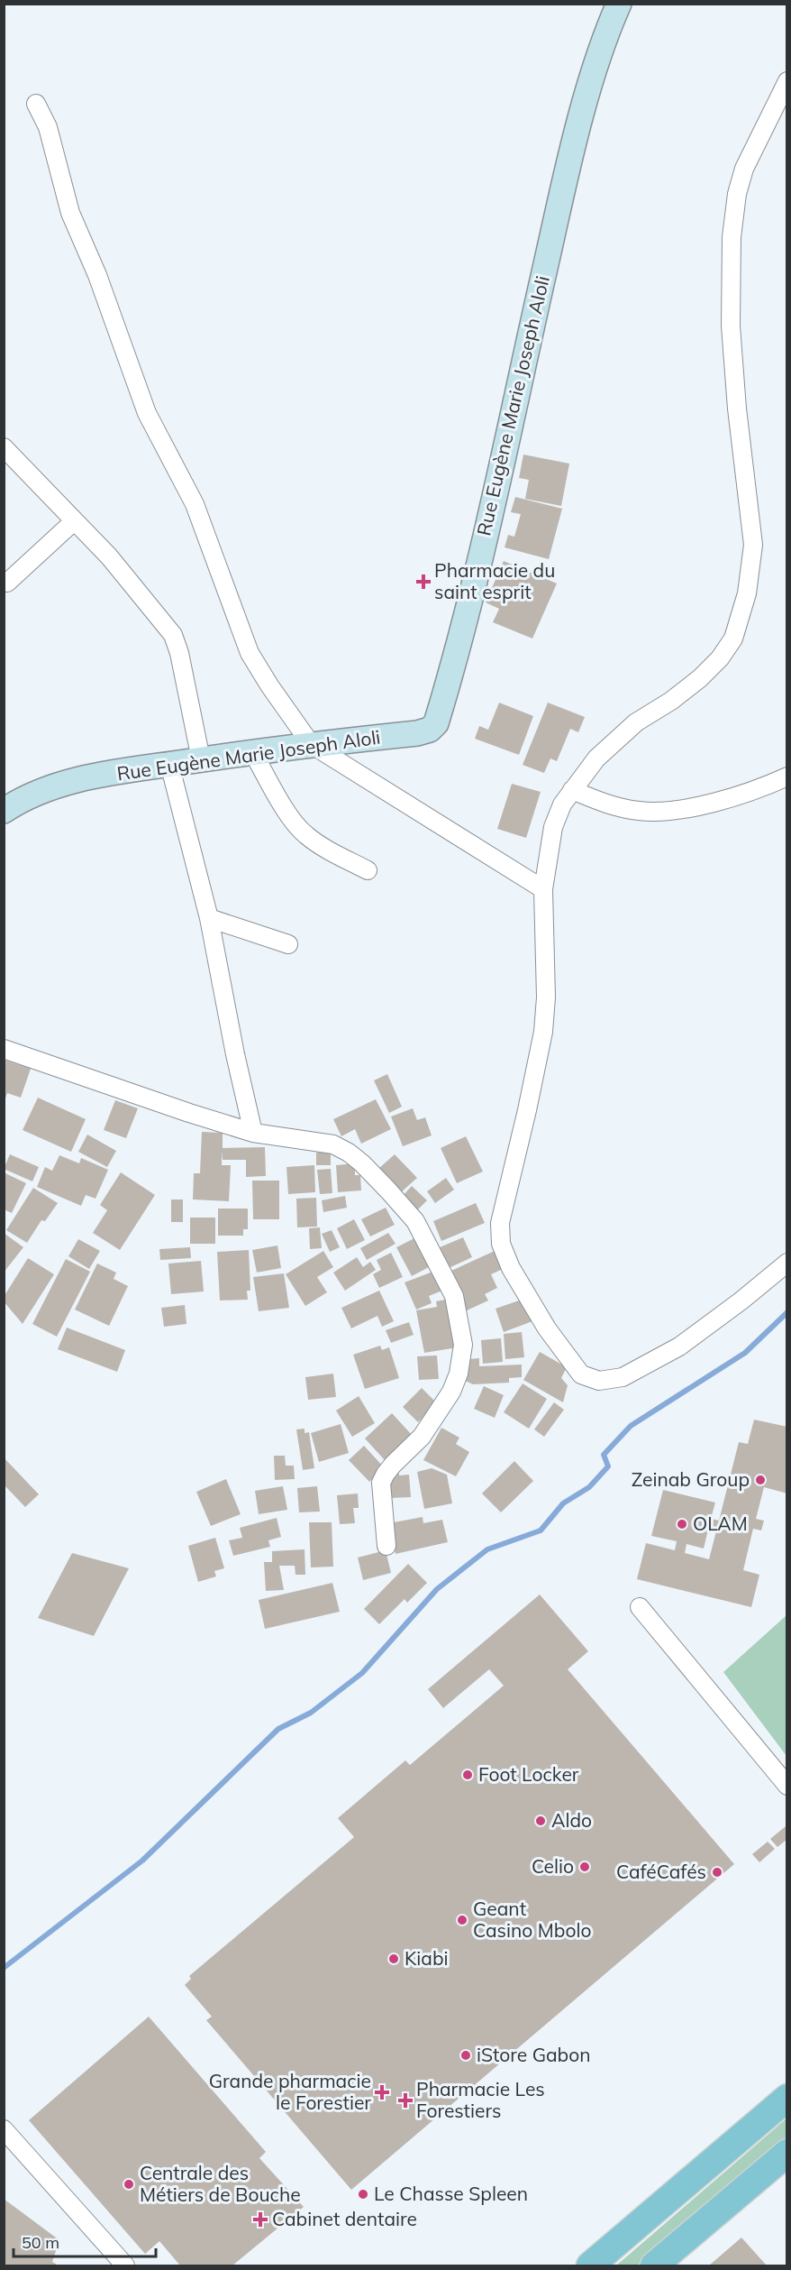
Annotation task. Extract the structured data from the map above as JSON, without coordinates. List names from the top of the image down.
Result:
{
  "streets": {
    "street": ["Rue Eugène Marie Joseph Aloli"]
  },
  "places": {
    "health": [
      "Pharmacie du saint esprit",
      "Grande pharmacie le Forestier",
      "Pharmacie Les Forestiers",
      "Cabinet dentaire"
    ],
    "other": [
      "Zeinab Group",
      "OLAM",
      "Foot Locker",
      "Aldo",
      "Celio",
      "CaféCafés",
      "Geant Casino Mbolo",
      "Kiabi",
      "iStore Gabon",
      "Centrale des Métiers de Bouche",
      "Le Chasse Spleen"
    ]
  },
  "scale_bar": "50 m"
}
